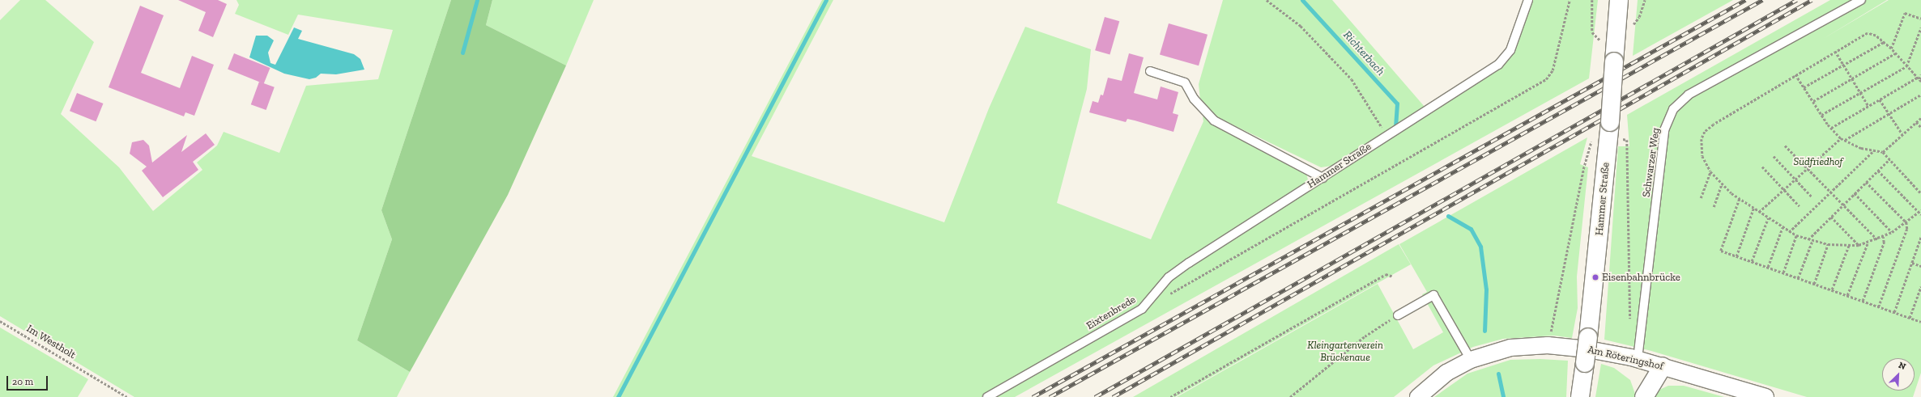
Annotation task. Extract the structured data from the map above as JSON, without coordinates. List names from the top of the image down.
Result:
{
  "streets": {
    "main road": ["Hammer Straße"],
    "street": ["Am Röteringshof"],
    "lane": ["Schwarzer Weg", "Eixtenbrede"],
    "path": ["Im Westholt"]
  },
  "crossings": [
    ["Schwarzer Weg", "Am Röteringshof"],
    ["Hammer Straße", "Eixtenbrede"]
  ],
  "water": ["Richterbach"],
  "parks": ["Südfriedhof", "Kleingartenverein Brückenaue"],
  "places": ["Eisenbahnbrücke"],
  "scale_bar": "20 m",
  "north": "top right"
}
